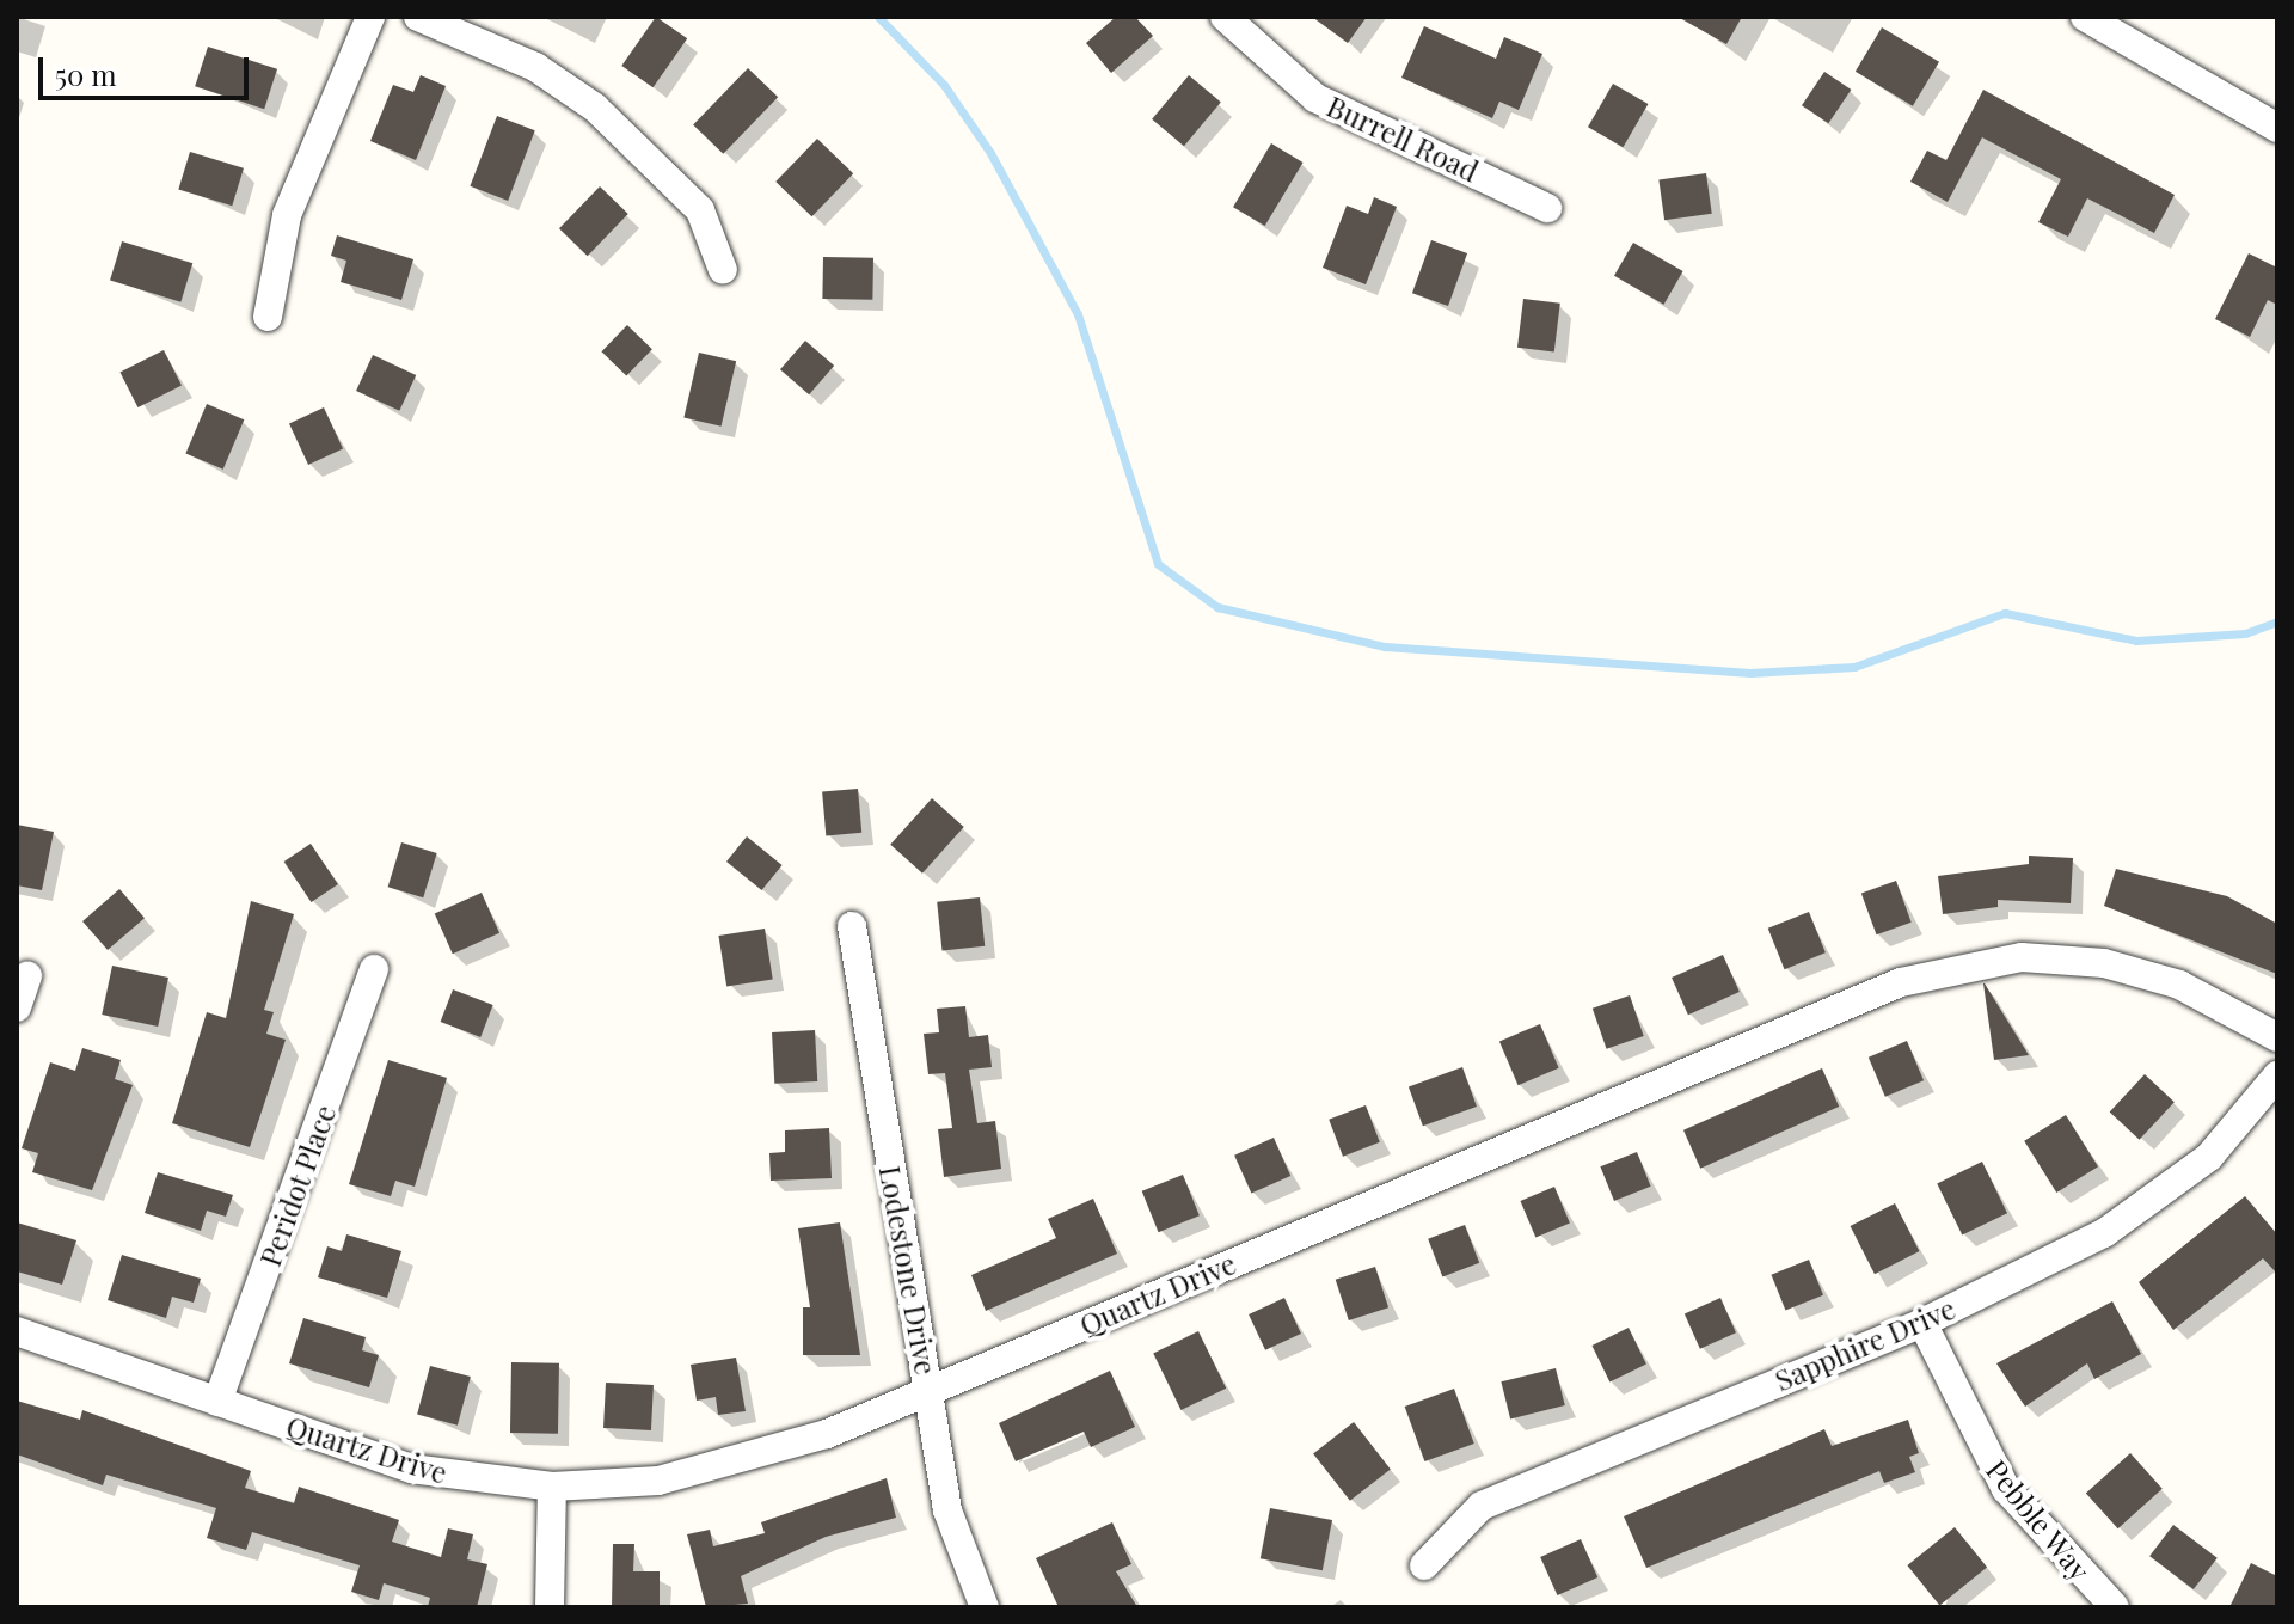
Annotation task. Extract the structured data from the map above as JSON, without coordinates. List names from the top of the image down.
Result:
{
  "streets": {
    "street": [
      "Burrell Road",
      "Peridot Place",
      "Lodestone Drive",
      "Quartz Drive",
      "Sapphire Drive",
      "Pebble Way"
    ]
  },
  "crossings": [
    ["Peridot Place", "Quartz Drive"],
    ["Lodestone Drive", "Quartz Drive"],
    ["Sapphire Drive", "Pebble Way"]
  ],
  "scale_bar": "50 m"
}
